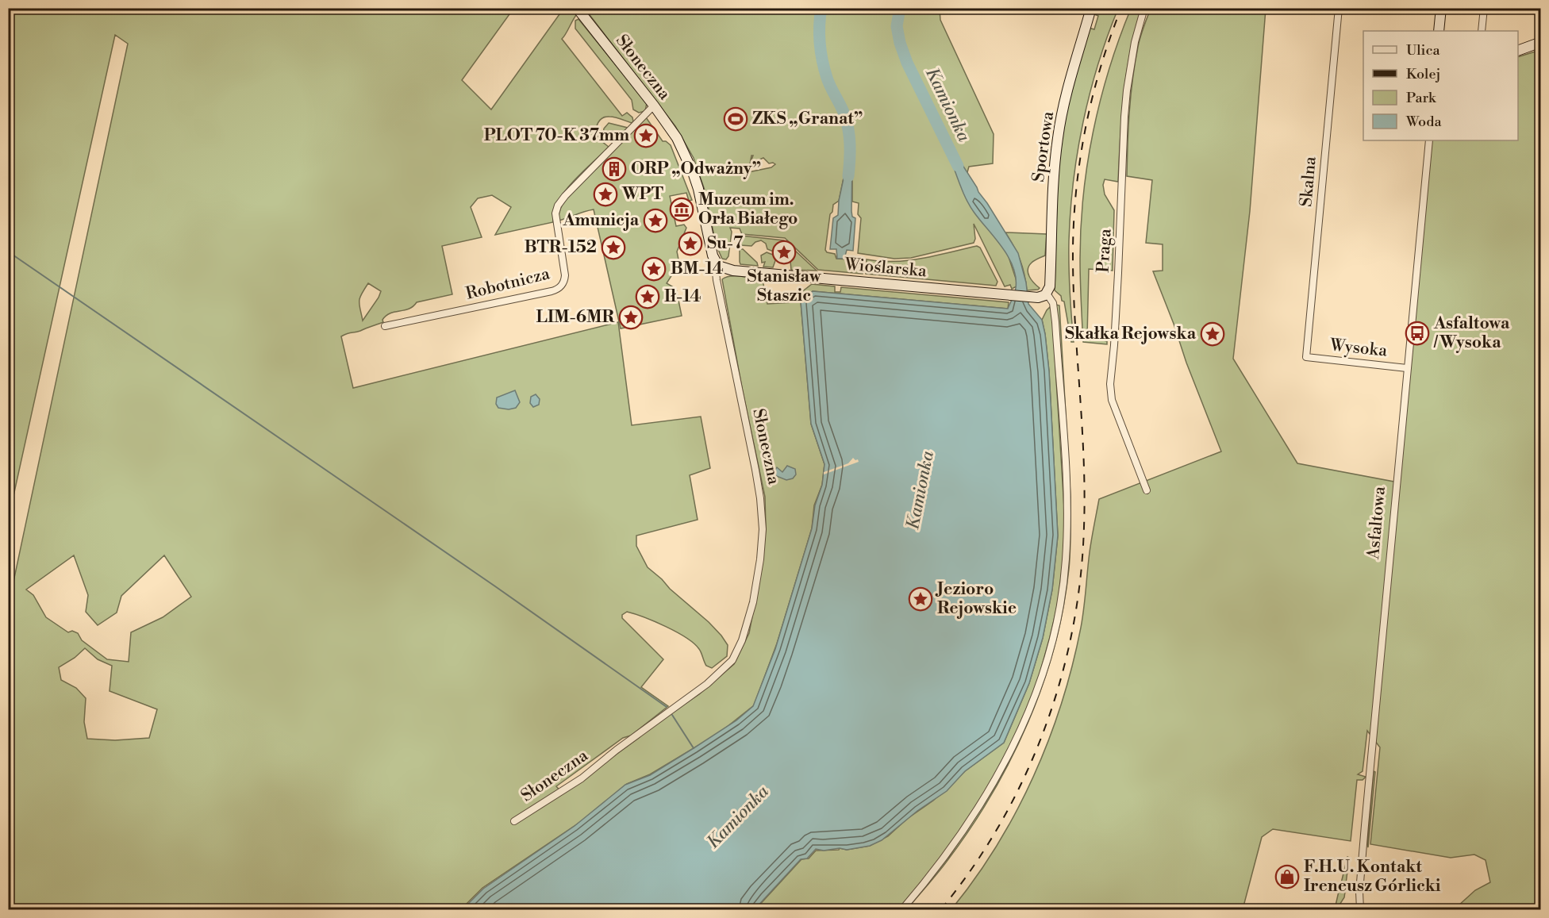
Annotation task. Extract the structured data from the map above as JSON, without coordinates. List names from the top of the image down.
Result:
{
  "streets": {
    "street": [
      "Słoneczna",
      "Sportowa",
      "Skalna",
      "Praga",
      "Wioślarska",
      "Robotnicza",
      "Wysoka",
      "Asfaltowa"
    ]
  },
  "crossings": [
    ["Słoneczna", "Wioślarska"],
    ["Słoneczna", "Robotnicza"],
    ["Sportowa", "Wioślarska"],
    ["Skalna", "Wysoka"],
    ["Wysoka", "Asfaltowa"]
  ],
  "water": ["Kamionka"],
  "places": {
    "sports": ["ZKS „Granat”"],
    "place": [
      "PLOT 70-K 37mm",
      "WPT",
      "Amunicja",
      "Su-7",
      "BTR-152",
      "Stanisław Staszic",
      "BM-14",
      "Ił-14",
      "LIM-6MR",
      "Skałka Rejowska",
      "Jezioro Rejowskie"
    ],
    "building": ["ORP „Odważny”"],
    "museum": ["Muzeum im. Orła Białego"],
    "bus stop": ["Asfaltowa / Wysoka"],
    "shop": ["F.H.U. Kontakt Ireneusz Górlicki"]
  },
  "legend": [
    "Ulica",
    "Kolej",
    "Park",
    "Woda"
  ]
}
